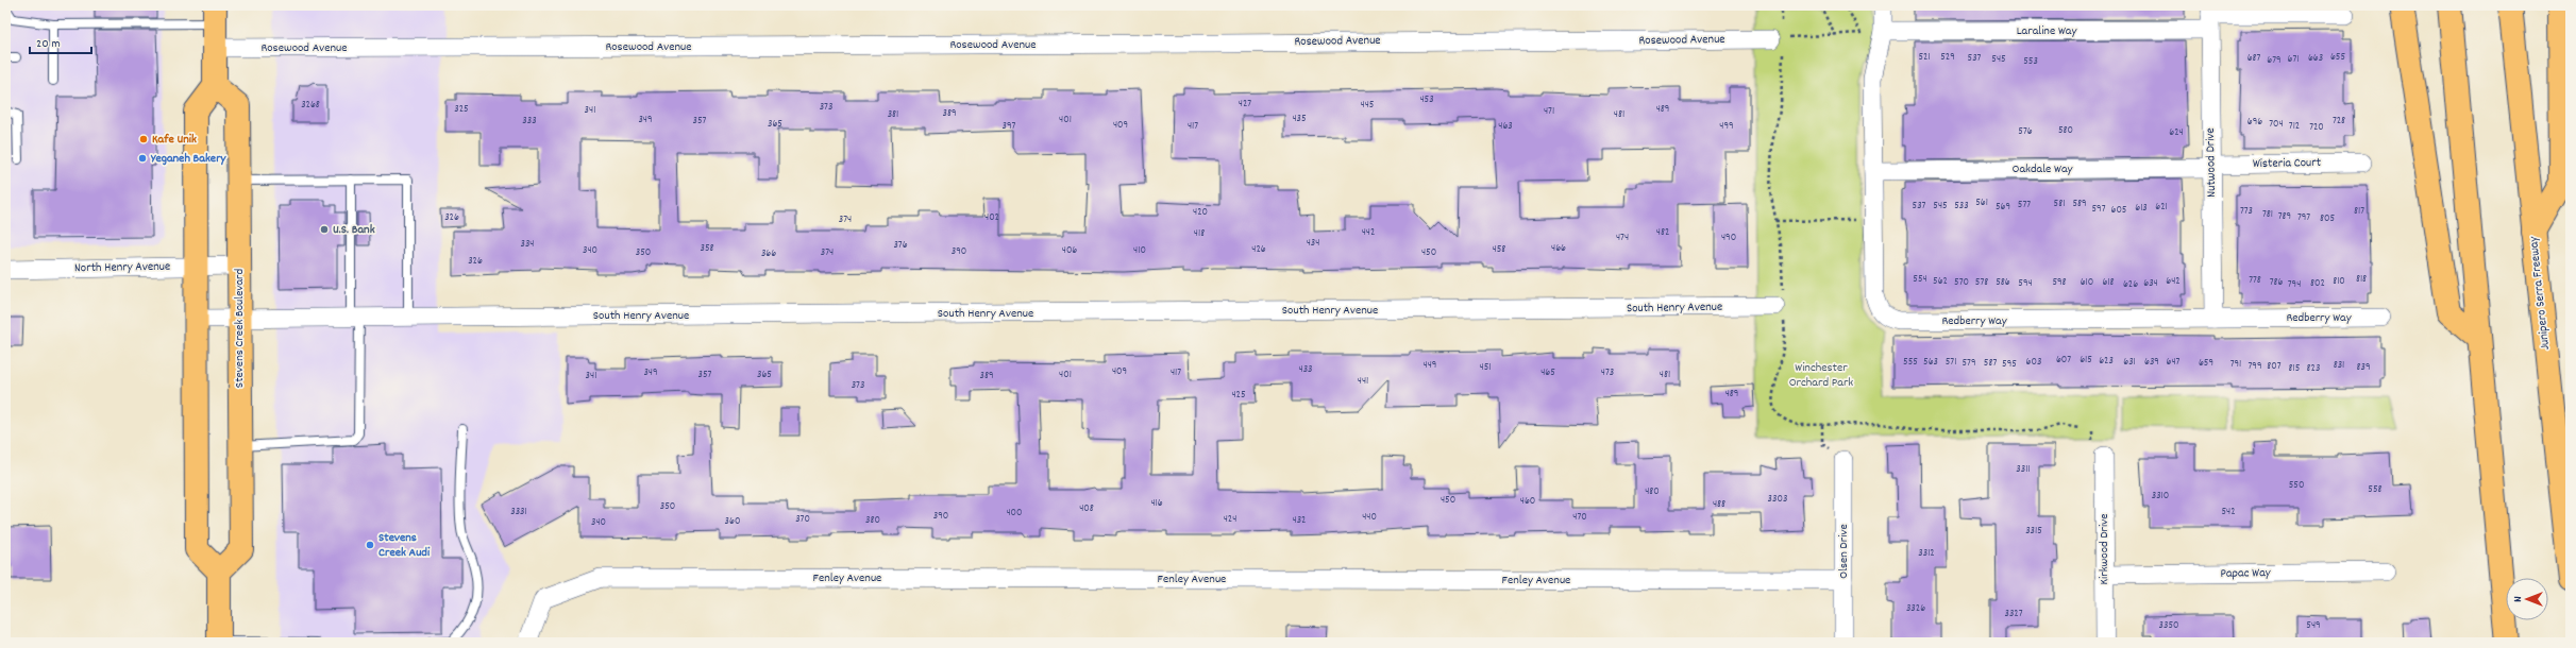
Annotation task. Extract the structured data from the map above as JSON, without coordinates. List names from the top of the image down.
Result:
{
  "streets": {
    "main road": ["Junipero Serra Freeway", "Stevens Creek Boulevard"],
    "street": [
      "Laraline Way",
      "Rosewood Avenue",
      "Nutwood Drive",
      "Wisteria Court",
      "Oakdale Way",
      "North Henry Avenue",
      "South Henry Avenue",
      "Redberry Way",
      "Kirkwood Drive",
      "Olsen Drive",
      "Papac Way",
      "Fenley Avenue"
    ]
  },
  "crossings": [
    ["Laraline Way", "Nutwood Drive"],
    ["Laraline Way", "Redberry Way"],
    ["Nutwood Drive", "Wisteria Court"],
    ["Nutwood Drive", "Oakdale Way"],
    ["Nutwood Drive", "Redberry Way"],
    ["Wisteria Court", "Oakdale Way"],
    ["Oakdale Way", "Redberry Way"],
    ["North Henry Avenue", "Stevens Creek Boulevard"],
    ["South Henry Avenue", "Stevens Creek Boulevard"],
    ["Kirkwood Drive", "Papac Way"],
    ["Olsen Drive", "Fenley Avenue"]
  ],
  "parks": ["Winchester Orchard Park"],
  "places": [
    "Kafe Unik",
    "Yeganeh Bakery",
    "U.S. Bank",
    "Stevens Creek Audi"
  ],
  "house_numbers": [
    "521",
    "529",
    "655",
    "537",
    "687",
    "663",
    "545",
    "671",
    "679",
    "553",
    "453",
    "427",
    "3268",
    "445",
    "373",
    "325",
    "489",
    "341",
    "471",
    "389",
    "381",
    "481",
    "435",
    "349",
    "401",
    "333",
    "357",
    "728",
    "696",
    "365",
    "704",
    "409",
    "397",
    "417",
    "463",
    "499",
    "712",
    "720",
    "580",
    "576",
    "624",
    "561",
    "581",
    "589",
    "577",
    "537",
    "545",
    "533",
    "569",
    "621",
    "613",
    "597",
    "605",
    "773",
    "817",
    "420",
    "781",
    "789",
    "326",
    "402",
    "797",
    "805",
    "374",
    "442",
    "482",
    "418",
    "474",
    "490",
    "434",
    "334",
    "376",
    "358",
    "466",
    "426",
    "458",
    "340",
    "406",
    "410",
    "390",
    "350",
    "374",
    "450",
    "366",
    "326",
    "554",
    "818",
    "778",
    "562",
    "642",
    "810",
    "570",
    "578",
    "586",
    "598",
    "610",
    "618",
    "786",
    "594",
    "634",
    "802",
    "626",
    "794",
    "607",
    "615",
    "623",
    "555",
    "563",
    "571",
    "603",
    "631",
    "639",
    "647",
    "579",
    "587",
    "659",
    "595",
    "791",
    "449",
    "831",
    "799",
    "807",
    "451",
    "839",
    "815",
    "823",
    "433",
    "409",
    "349",
    "417",
    "465",
    "473",
    "357",
    "365",
    "401",
    "481",
    "341",
    "389",
    "441",
    "373",
    "489",
    "425",
    "3311",
    "550",
    "558",
    "480",
    "3310",
    "3303",
    "450",
    "460",
    "416",
    "488",
    "350",
    "408",
    "3331",
    "542",
    "400",
    "390",
    "440",
    "470",
    "370",
    "424",
    "380",
    "432",
    "360",
    "340",
    "3315",
    "3312",
    "3326",
    "3327",
    "3350",
    "549"
  ],
  "scale_bar": "20 m",
  "north": "left"
}
